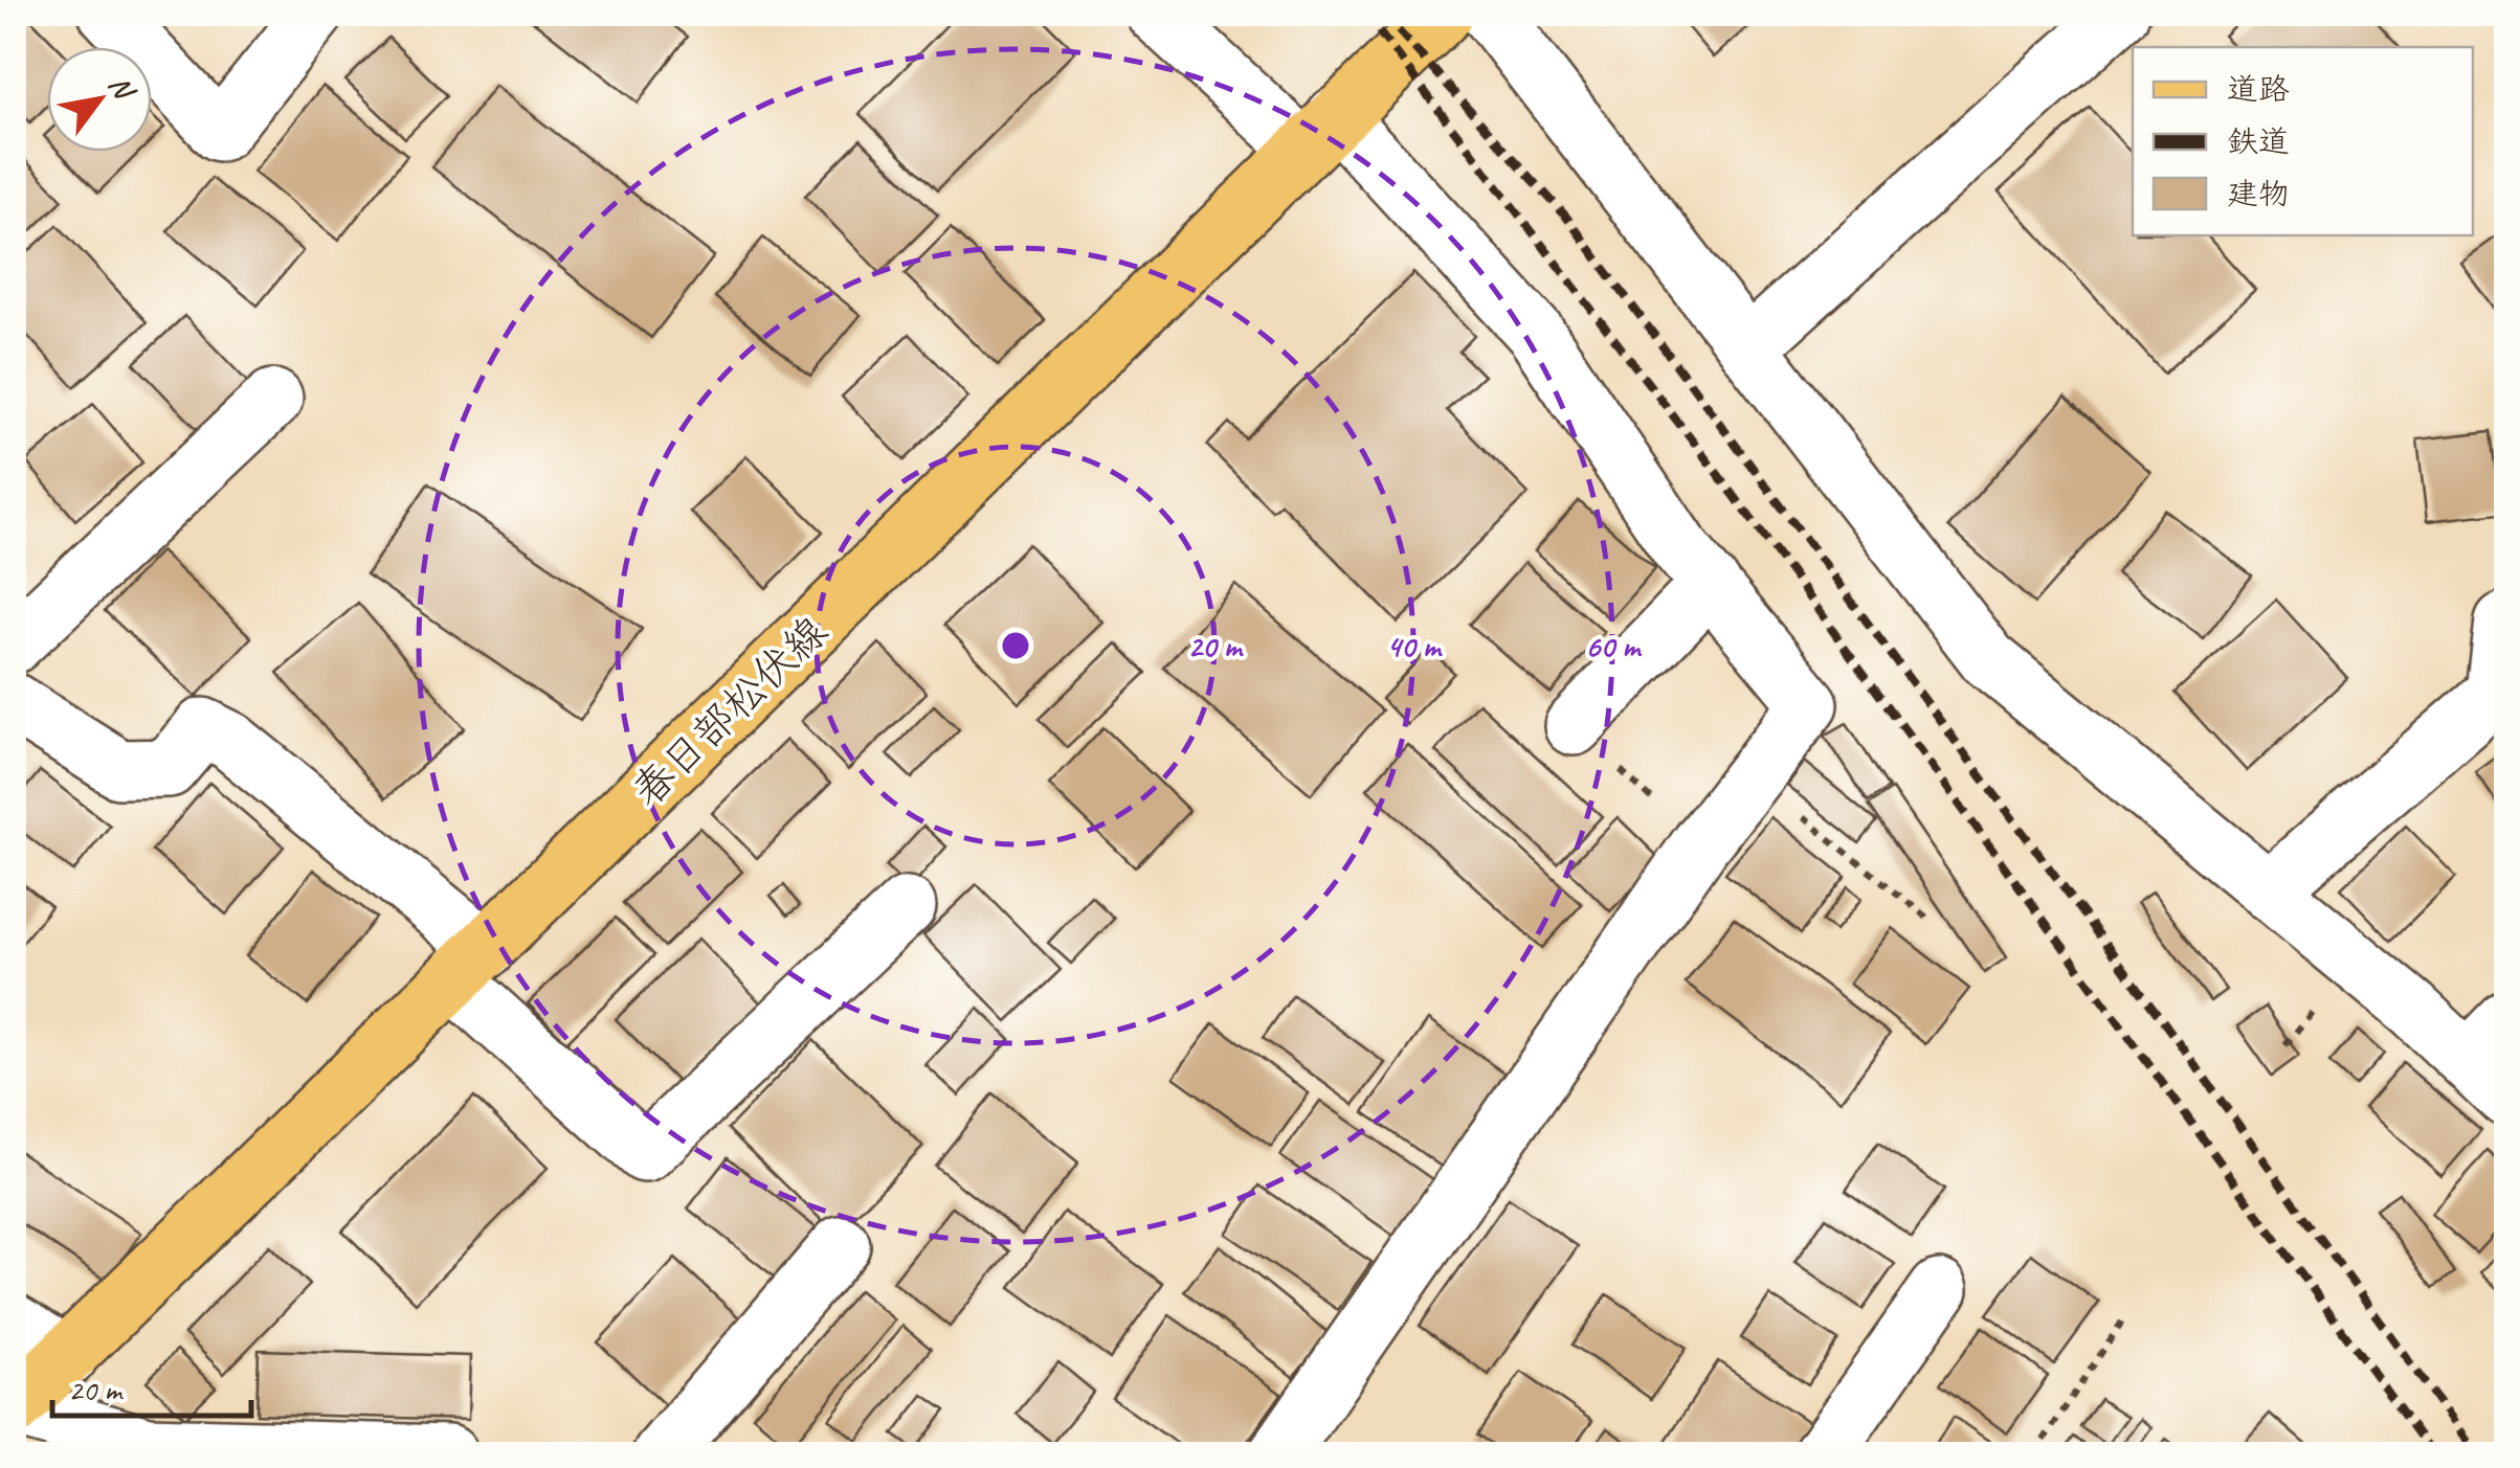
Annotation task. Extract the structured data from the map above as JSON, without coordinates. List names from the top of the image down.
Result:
{
  "streets": {
    "main road": ["春日部松伏線"]
  },
  "legend": ["道路", "鉄道", "建物"],
  "scale_bar": "20 m",
  "north": "top right",
  "rings": ["20 m", "40 m", "60 m"]
}
